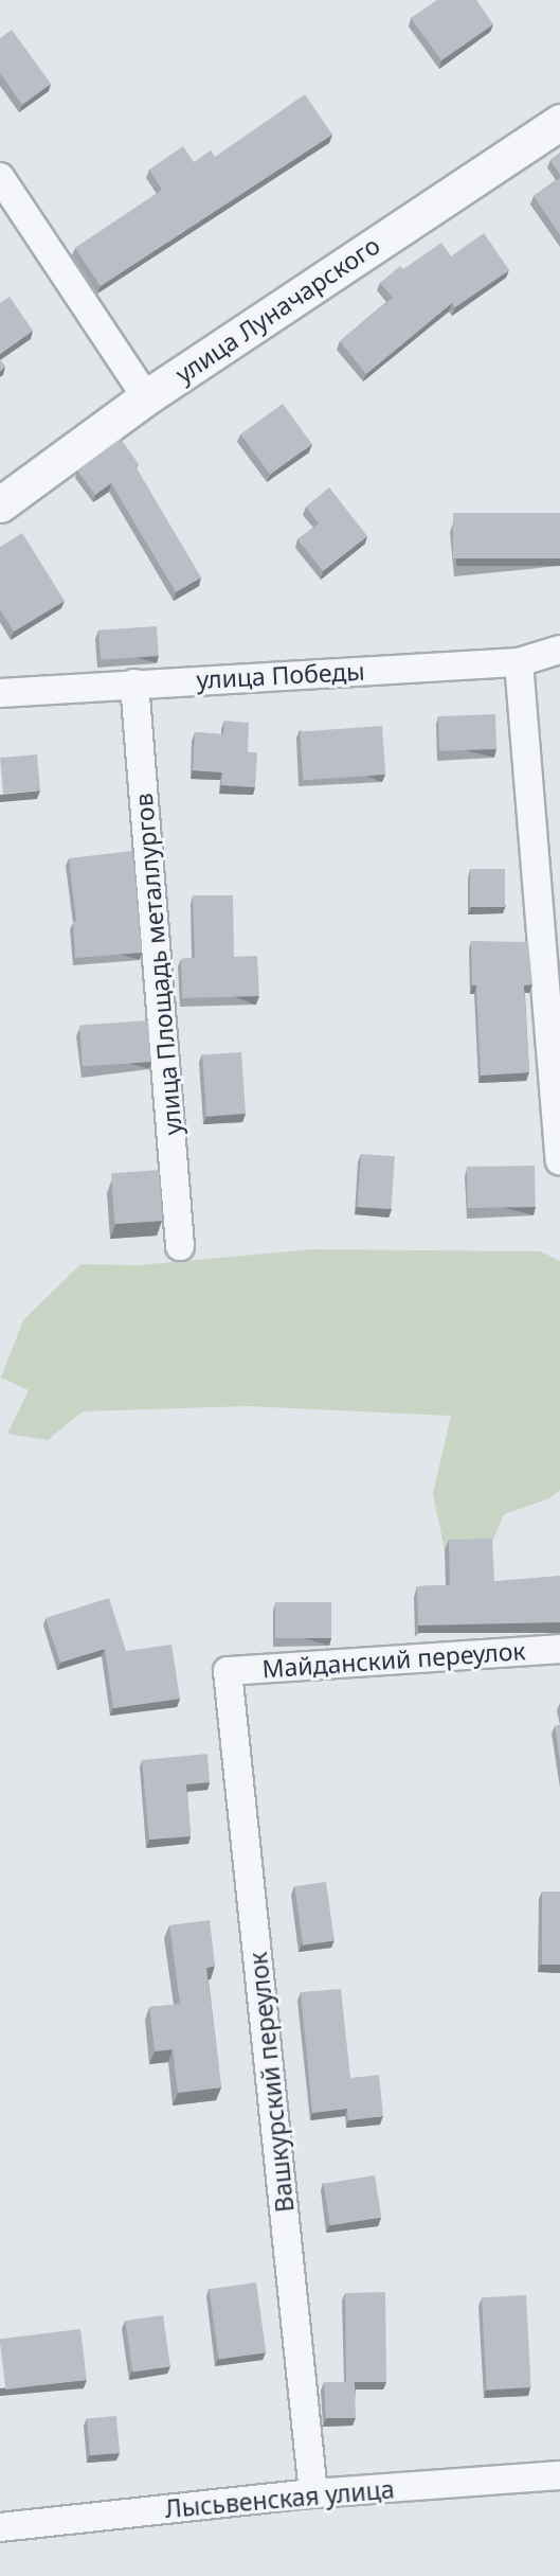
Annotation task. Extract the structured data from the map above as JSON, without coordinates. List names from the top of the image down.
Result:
{
  "streets": {
    "street": [
      "улица Луначарского",
      "улица Победы",
      "улица Площадь металлургов",
      "Майданский переулок",
      "Вашкурский переулок",
      "Лысьвенская улица"
    ]
  },
  "crossings": [
    ["улица Победы", "улица Площадь металлургов"],
    ["Майданский переулок", "Вашкурский переулок"],
    ["Вашкурский переулок", "Лысьвенская улица"]
  ]
}
